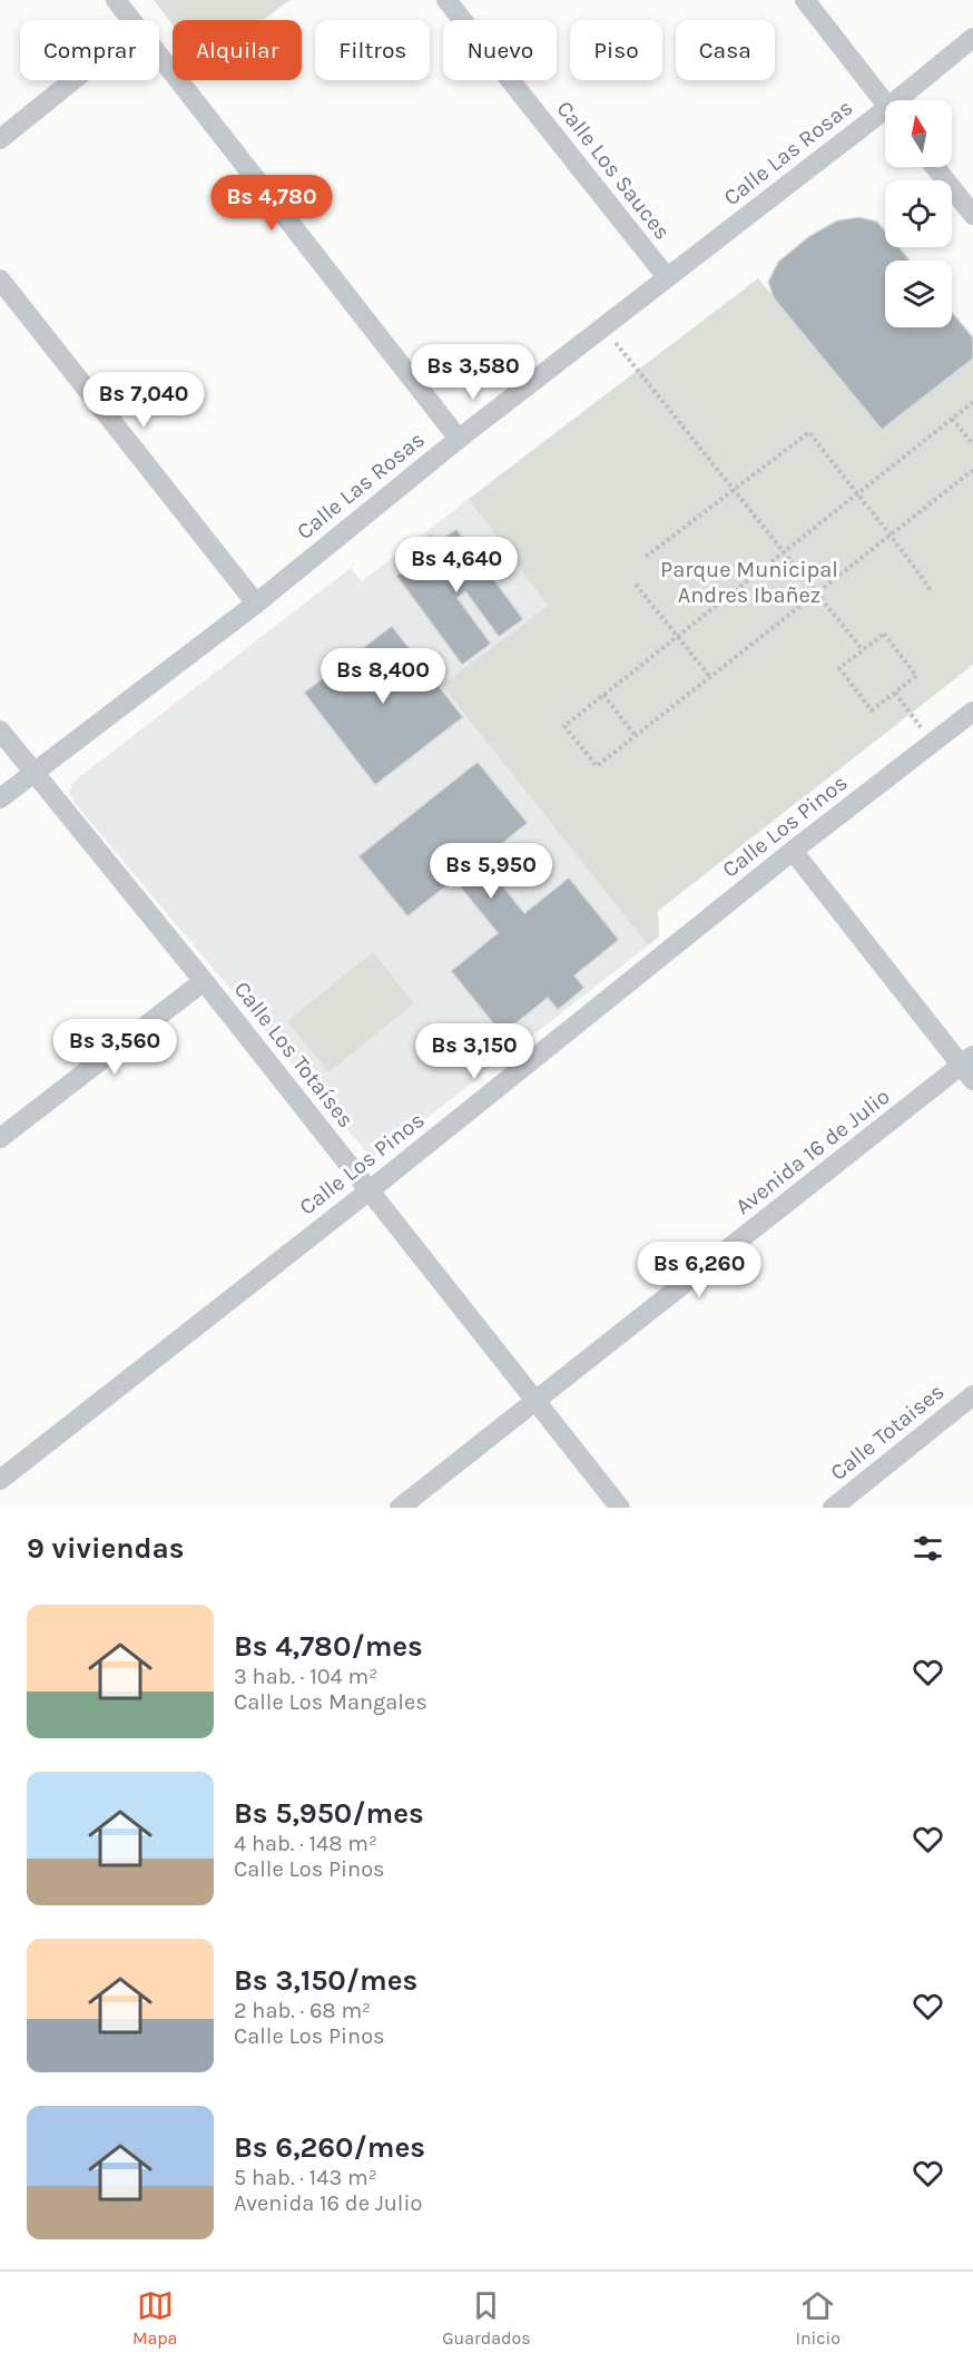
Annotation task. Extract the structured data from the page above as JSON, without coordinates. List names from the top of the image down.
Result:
{
  "streets": {
    "street": [
      "Calle Las Rosas",
      "Calle Los Sauces",
      "Calle Los Pinos",
      "Calle Los Totaíses",
      "Avenida 16 de Julio",
      "Calle Totaises"
    ]
  },
  "crossings": [
    ["Calle Las Rosas", "Calle Los Sauces"],
    ["Calle Las Rosas", "Calle Los Totaíses"],
    ["Calle Los Pinos", "Calle Los Totaíses"],
    ["Calle Los Totaíses", "Avenida 16 de Julio"]
  ],
  "parks": ["Parque Municipal Andres Ibañez"],
  "north": "top",
  "page": {
    "chip": [
      "Comprar",
      "Alquilar",
      "Filtros",
      "Nuevo",
      "Piso",
      "Casa"
    ],
    "price": [
      "Bs 4,780",
      "Bs 3,580",
      "Bs 7,040",
      "Bs 4,640",
      "Bs 8,400",
      "Bs 5,950",
      "Bs 3,560",
      "Bs 3,150",
      "Bs 6,260"
    ],
    "heading": "9 viviendas",
    "list": [
      {
        "name": "Bs 4,780/mes",
        "note": "3 hab. · 104 m² · Calle Los Mangales"
      },
      {
        "name": "Bs 5,950/mes",
        "note": "4 hab. · 148 m² · Calle Los Pinos"
      },
      {
        "name": "Bs 3,150/mes",
        "note": "2 hab. · 68 m² · Calle Los Pinos"
      },
      {
        "name": "Bs 6,260/mes",
        "note": "5 hab. · 143 m² · Avenida 16 de Julio"
      }
    ],
    "tabs": ["Mapa", "Guardados", "Inicio"]
  }
}
